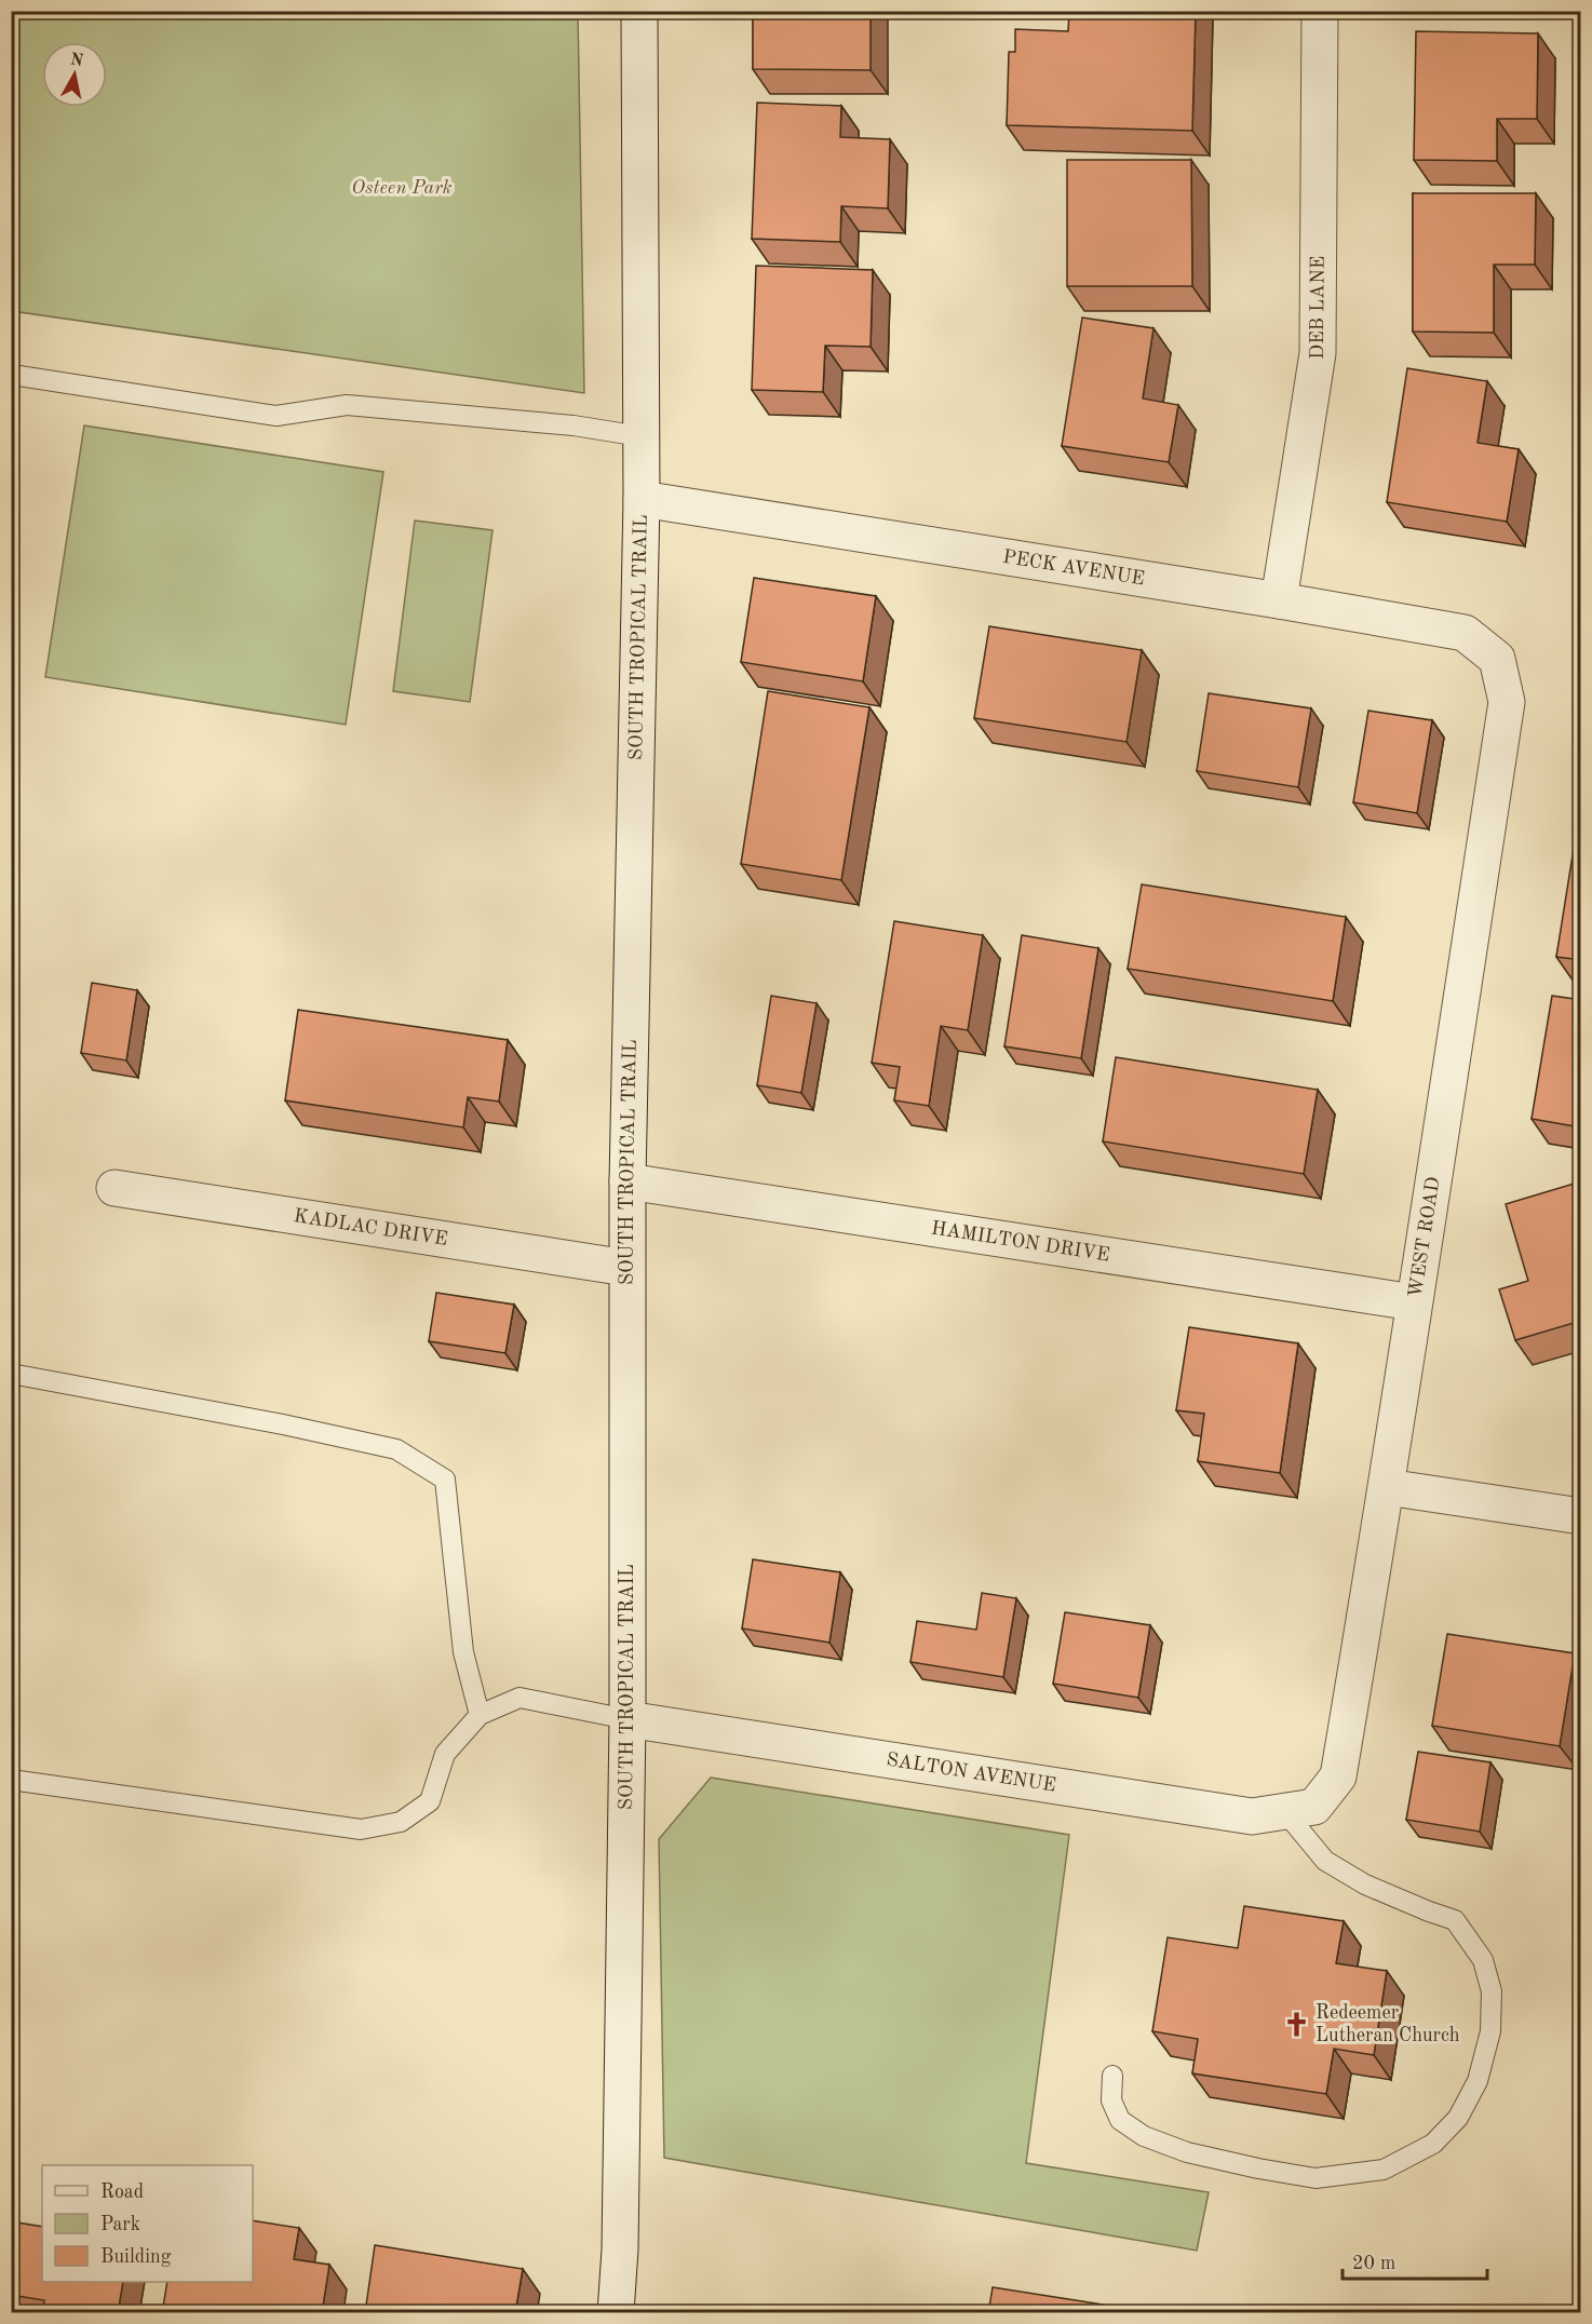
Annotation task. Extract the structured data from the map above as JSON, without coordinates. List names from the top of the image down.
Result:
{
  "streets": {
    "street": [
      "DEB LANE",
      "PECK AVENUE",
      "SOUTH TROPICAL TRAIL",
      "KADLAC DRIVE",
      "WEST ROAD",
      "HAMILTON DRIVE",
      "SALTON AVENUE"
    ]
  },
  "crossings": [
    ["DEB LANE", "PECK AVENUE"],
    ["PECK AVENUE", "SOUTH TROPICAL TRAIL"],
    ["PECK AVENUE", "WEST ROAD"],
    ["SOUTH TROPICAL TRAIL", "KADLAC DRIVE"],
    ["SOUTH TROPICAL TRAIL", "HAMILTON DRIVE"],
    ["SOUTH TROPICAL TRAIL", "SALTON AVENUE"],
    ["WEST ROAD", "HAMILTON DRIVE"],
    ["WEST ROAD", "SALTON AVENUE"]
  ],
  "parks": ["Osteen Park"],
  "places": {
    "church": ["Redeemer Lutheran Church"]
  },
  "legend": ["Road", "Park", "Building"],
  "scale_bar": "20 m",
  "north": "top"
}
